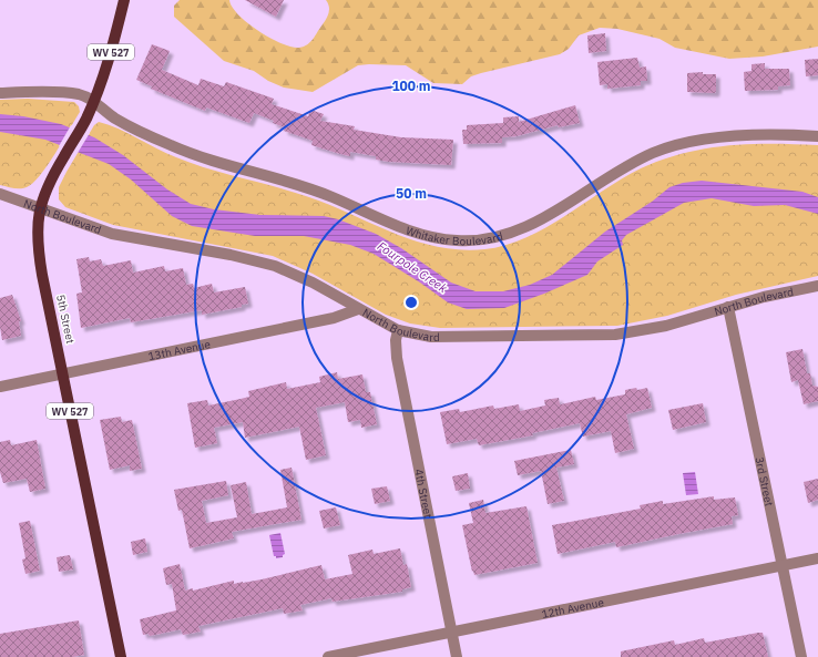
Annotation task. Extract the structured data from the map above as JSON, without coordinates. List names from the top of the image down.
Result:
{
  "streets": {
    "main road": ["WV 527", "5th Street"],
    "street": [
      "North Boulevard",
      "Whitaker Boulevard",
      "13th Avenue",
      "3rd Street",
      "4th Street",
      "12th Avenue"
    ]
  },
  "crossings": [
    ["North Boulevard", "5th Street"],
    ["North Boulevard", "13th Avenue"],
    ["North Boulevard", "3rd Street"],
    ["North Boulevard", "4th Street"],
    ["Whitaker Boulevard", "5th Street"],
    ["5th Street", "13th Avenue"],
    ["3rd Street", "12th Avenue"],
    ["4th Street", "12th Avenue"]
  ],
  "water": ["Fourpole Creek"],
  "rings": ["100 m", "50 m"]
}
